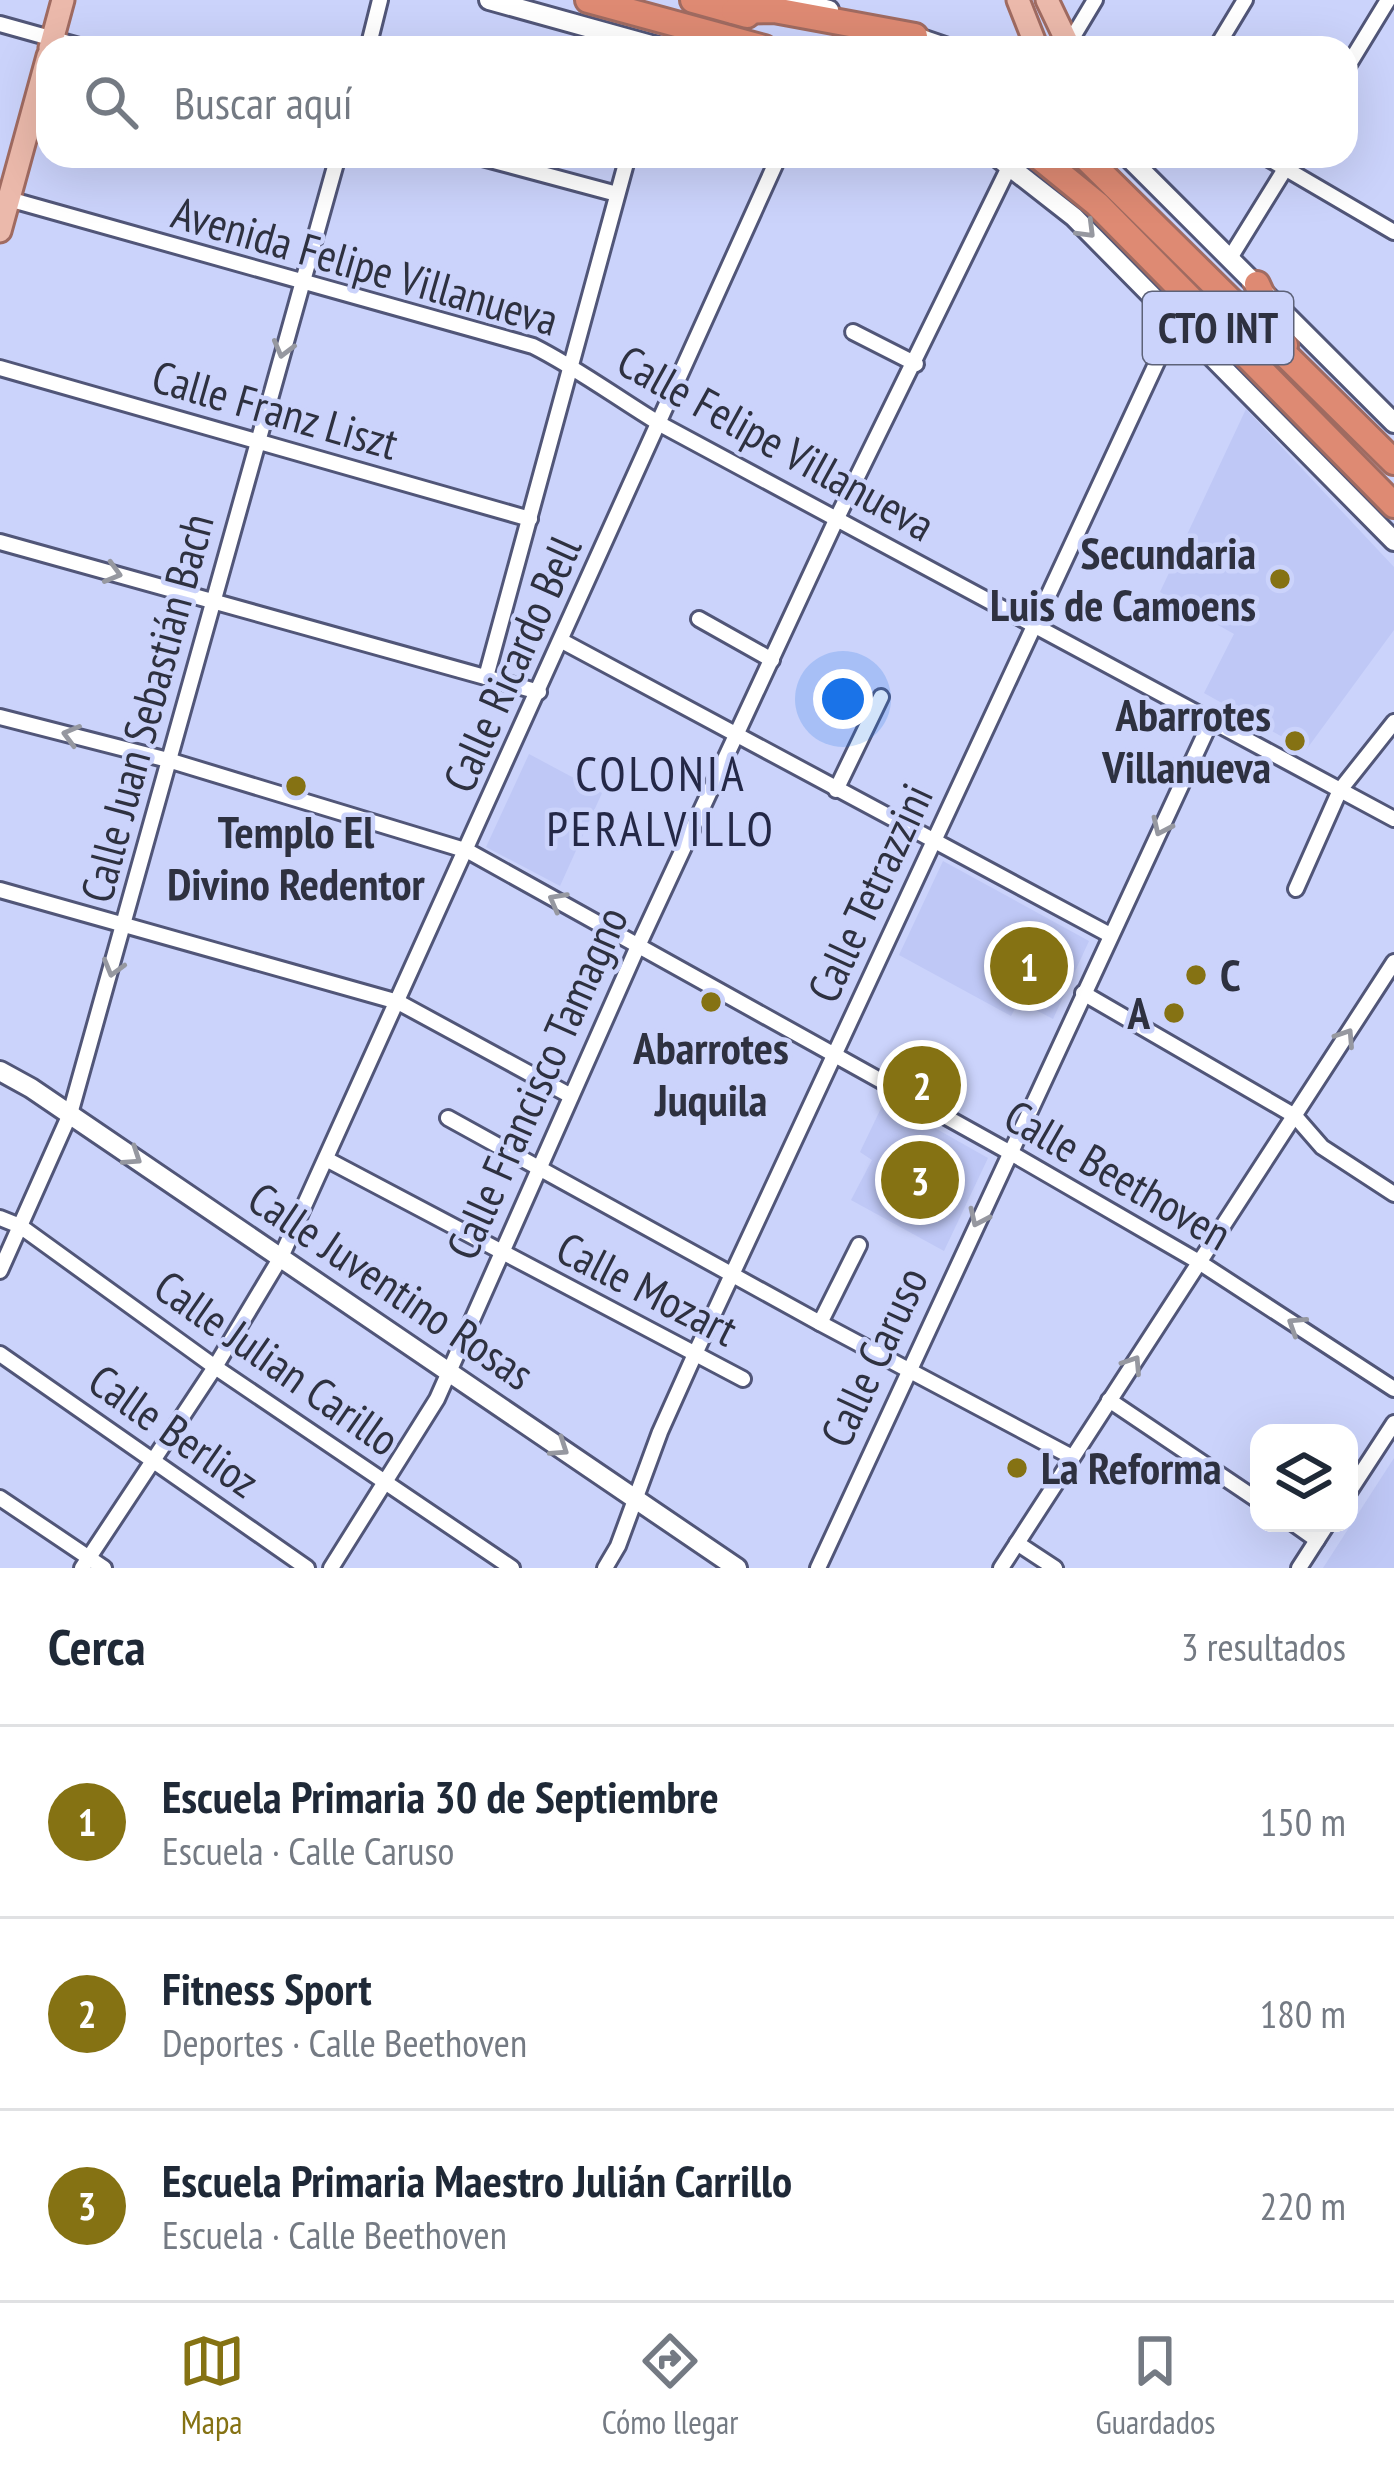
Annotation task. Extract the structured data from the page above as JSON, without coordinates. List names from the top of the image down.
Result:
{
  "streets": {
    "highway": ["CTO INT"],
    "main road": ["Calle Juventino Rosas"],
    "street": [
      "Avenida Felipe Villanueva",
      "Calle Franz Liszt",
      "Calle Felipe Villanueva",
      "Calle Ricardo Bell",
      "Calle Juan Sebastián Bach",
      "Calle Tetrazzini",
      "Calle Francisco Tamagno",
      "Calle Beethoven",
      "Calle Mozart",
      "Calle Caruso",
      "Calle Julian Carillo",
      "Calle Berlioz"
    ]
  },
  "crossings": [
    ["Avenida Felipe Villanueva", "Calle Felipe Villanueva"],
    ["Avenida Felipe Villanueva", "Calle Juan Sebastián Bach"],
    ["CTO INT", "Calle Tetrazzini"],
    ["Calle Franz Liszt", "Calle Juan Sebastián Bach"],
    ["Calle Felipe Villanueva", "Calle Ricardo Bell"],
    ["Calle Felipe Villanueva", "Calle Tetrazzini"],
    ["Calle Felipe Villanueva", "Calle Francisco Tamagno"],
    ["Calle Felipe Villanueva", "Calle Caruso"],
    ["Calle Ricardo Bell", "Calle Beethoven"],
    ["Calle Ricardo Bell", "Calle Juventino Rosas"],
    ["Calle Ricardo Bell", "Calle Mozart"],
    ["Calle Ricardo Bell", "Calle Julian Carillo"],
    ["Calle Ricardo Bell", "Calle Berlioz"],
    ["Calle Juan Sebastián Bach", "Calle Beethoven"],
    ["Calle Juan Sebastián Bach", "Calle Juventino Rosas"],
    ["Calle Juan Sebastián Bach", "Calle Julian Carillo"],
    ["Calle Tetrazzini", "Calle Beethoven"],
    ["Calle Tetrazzini", "Calle Juventino Rosas"],
    ["Calle Tetrazzini", "Calle Mozart"],
    ["Calle Francisco Tamagno", "Calle Beethoven"],
    ["Calle Francisco Tamagno", "Calle Juventino Rosas"],
    ["Calle Francisco Tamagno", "Calle Mozart"],
    ["Calle Francisco Tamagno", "Calle Julian Carillo"],
    ["Calle Beethoven", "Calle Caruso"]
  ],
  "one_way": ["Calle Beethoven", "Calle Juventino Rosas", "Calle Caruso"],
  "districts": ["COLONIA PERALVILLO"],
  "places": [
    "Secundaria Luis de Camoens",
    "Abarrotes Villanueva",
    "Templo El Divino Redentor",
    "C",
    "Abarrotes Juquila",
    "A",
    "La Reforma"
  ],
  "page": {
    "search": "Buscar aquí",
    "pins": ["1", "2", "3"],
    "heading": ["Cerca", "3 resultados"],
    "list": [
      {
        "mark": "1",
        "name": "Escuela Primaria 30 de Septiembre",
        "note": "Escuela · Calle Caruso",
        "value": "150 m"
      },
      {
        "mark": "2",
        "name": "Fitness Sport",
        "note": "Deportes · Calle Beethoven",
        "value": "180 m"
      },
      {
        "mark": "3",
        "name": "Escuela Primaria Maestro Julián Carrillo",
        "note": "Escuela · Calle Beethoven",
        "value": "220 m"
      }
    ],
    "nav": ["Mapa", "Cómo llegar", "Guardados"]
  }
}
